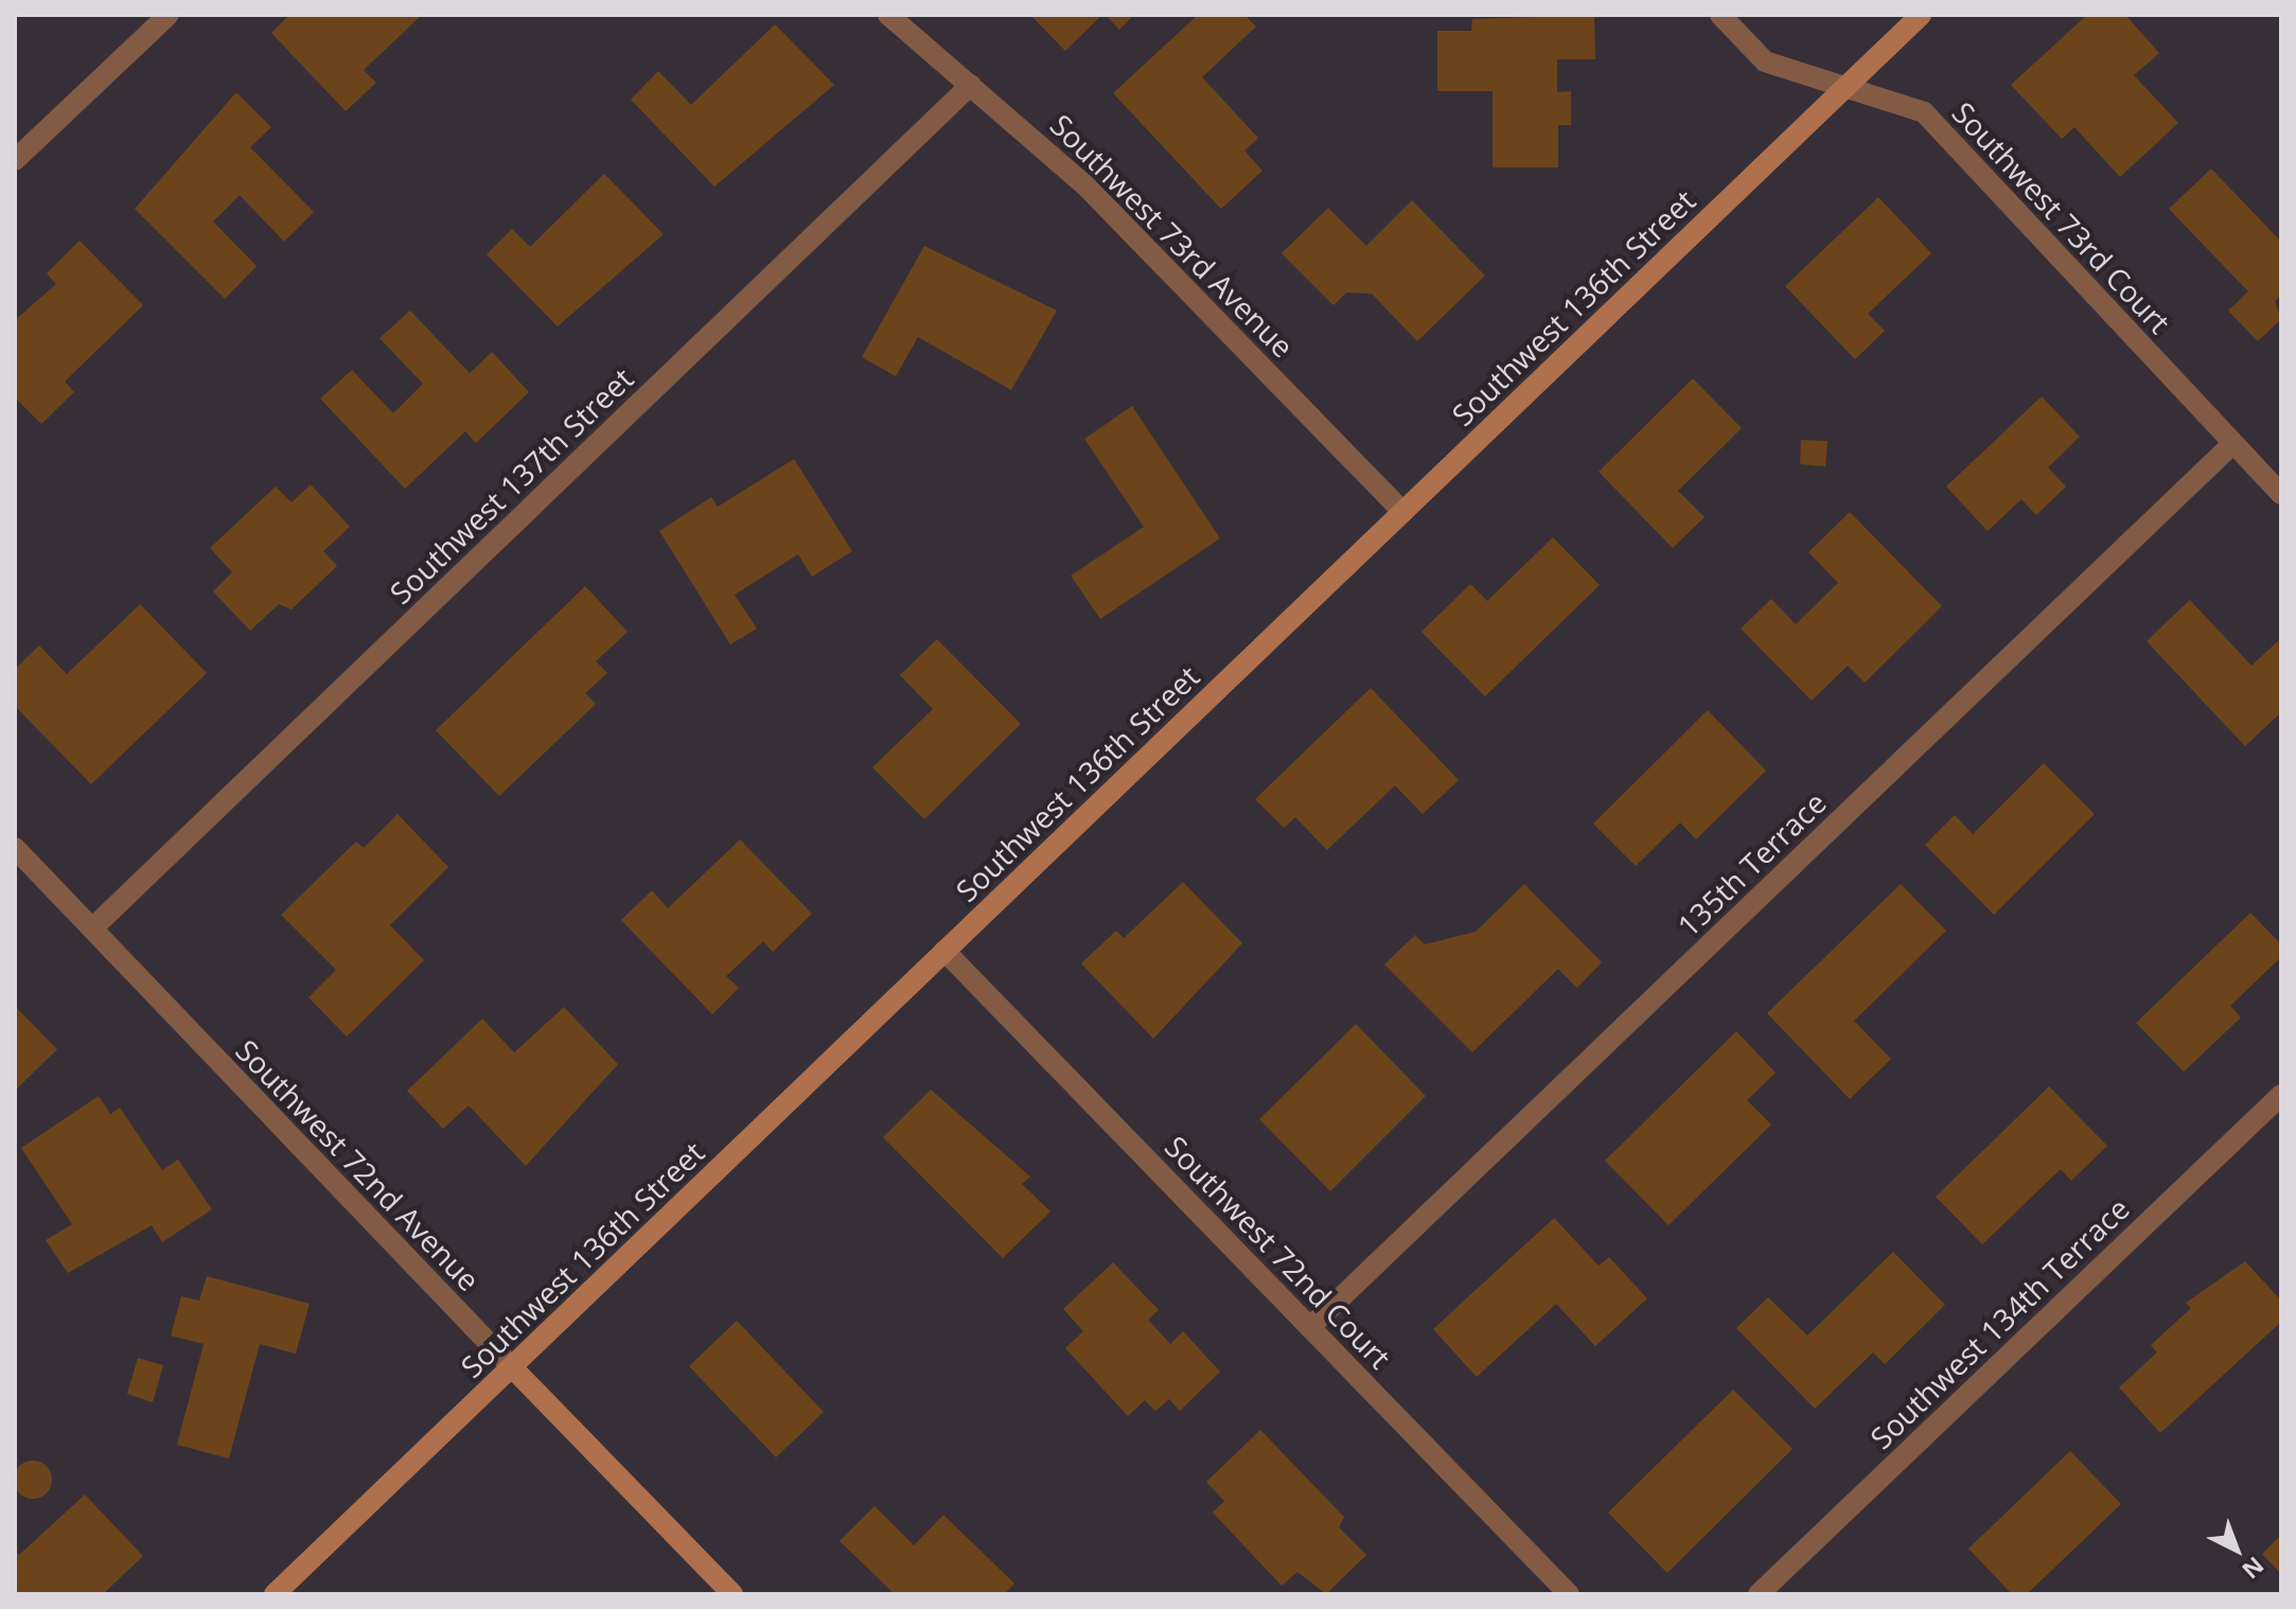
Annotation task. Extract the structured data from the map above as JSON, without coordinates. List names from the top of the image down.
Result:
{
  "streets": {
    "street": [
      "Southwest 73rd Court",
      "Southwest 73rd Avenue",
      "Southwest 136th Street",
      "Southwest 137th Street",
      "135th Terrace",
      "Southwest 72nd Avenue",
      "Southwest 72nd Court",
      "Southwest 134th Terrace"
    ]
  },
  "crossings": [
    ["Southwest 73rd Court", "Southwest 136th Street"],
    ["Southwest 73rd Court", "135th Terrace"],
    ["Southwest 73rd Avenue", "Southwest 136th Street"],
    ["Southwest 73rd Avenue", "Southwest 137th Street"],
    ["Southwest 136th Street", "Southwest 72nd Avenue"],
    ["Southwest 136th Street", "Southwest 72nd Court"],
    ["Southwest 137th Street", "Southwest 72nd Avenue"],
    ["135th Terrace", "Southwest 72nd Court"]
  ],
  "north": "bottom right"
}
